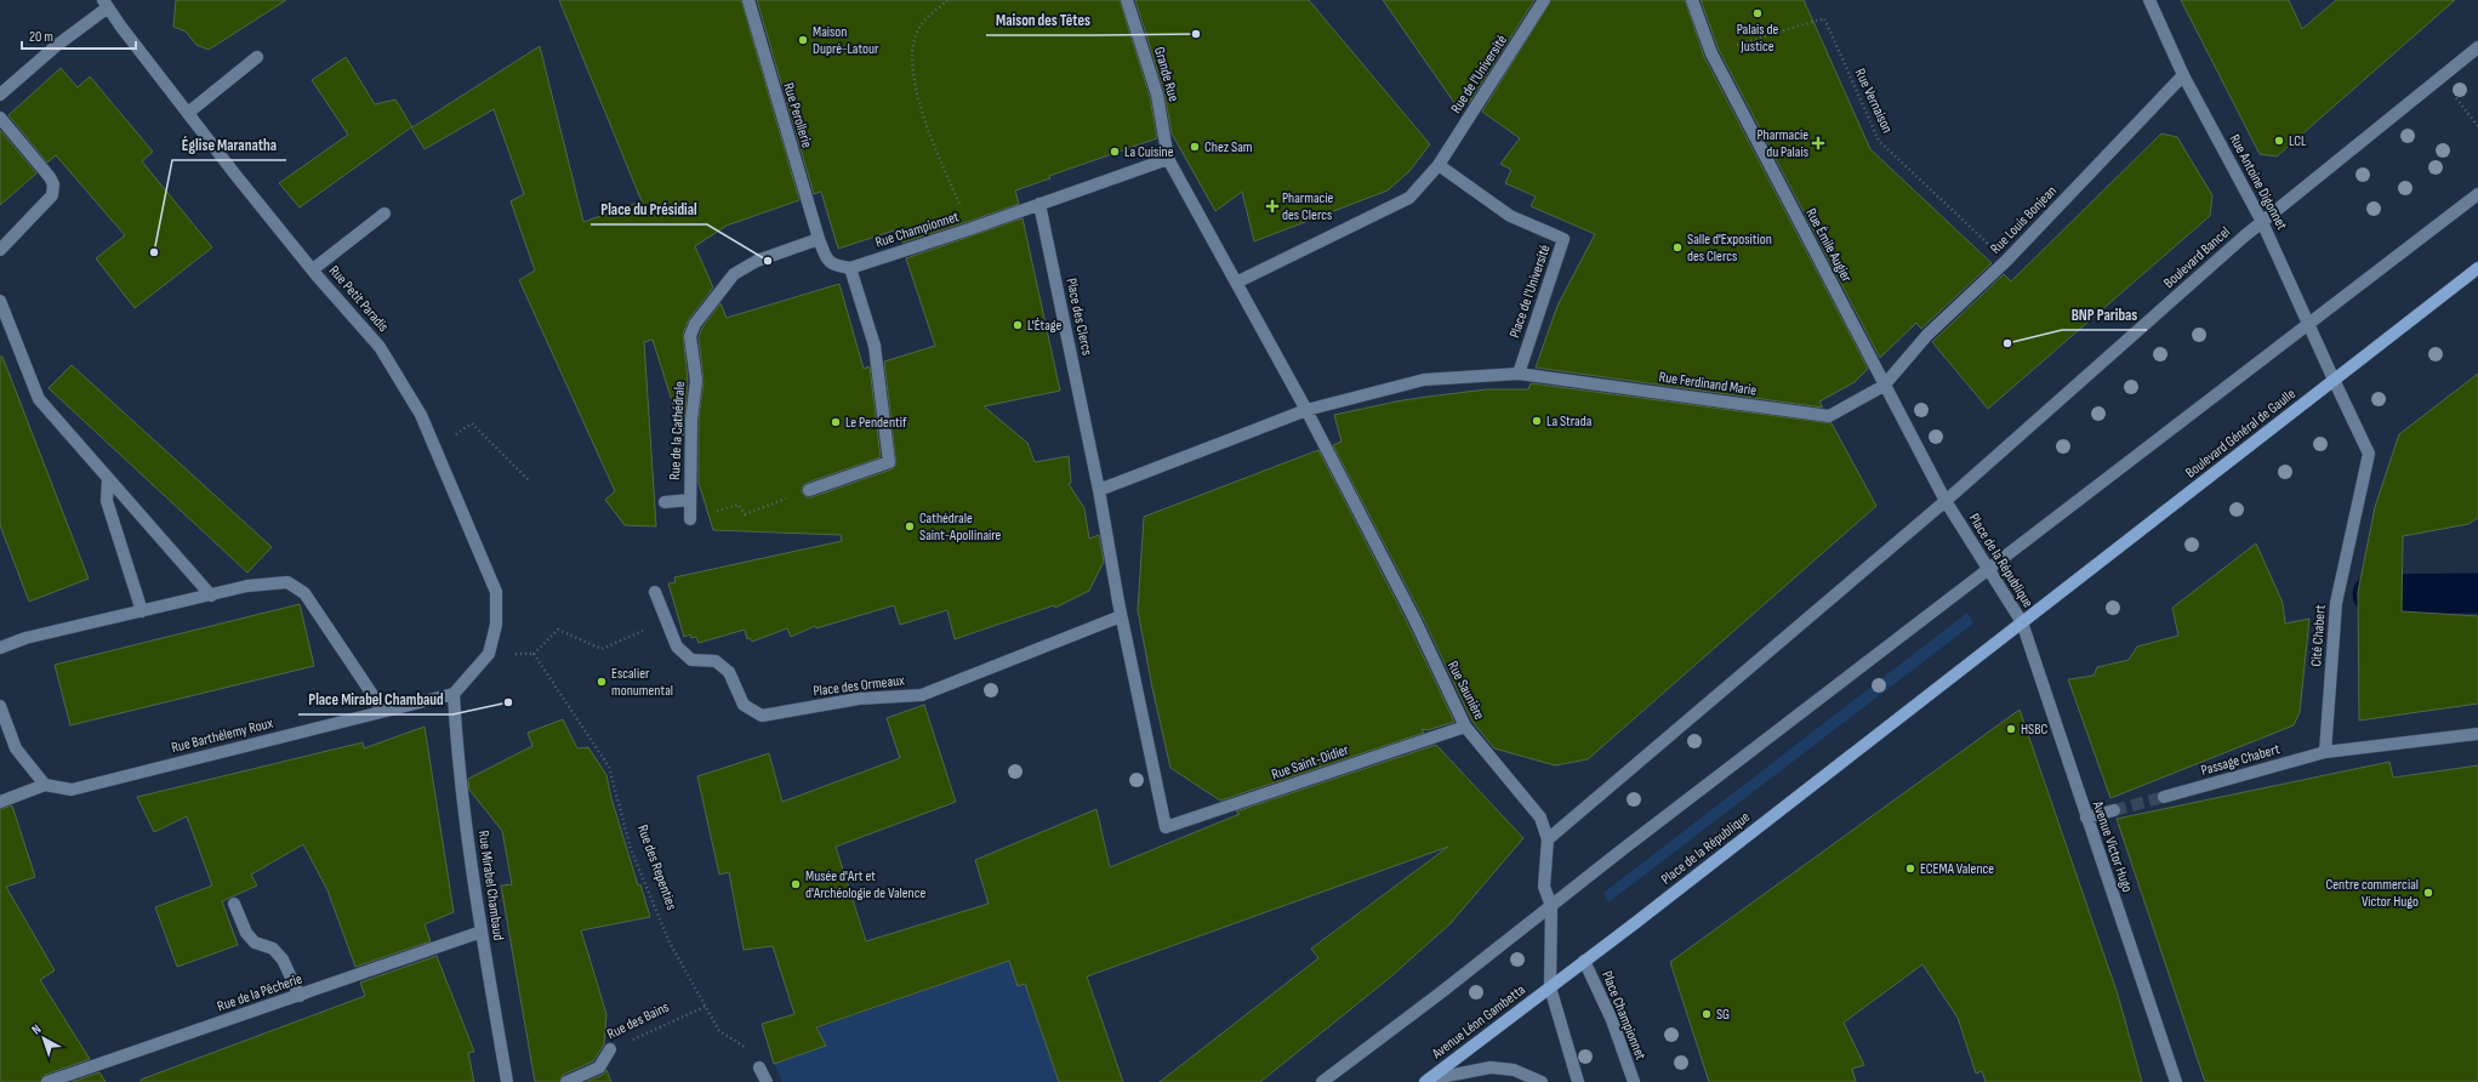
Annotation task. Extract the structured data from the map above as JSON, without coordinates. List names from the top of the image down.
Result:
{
  "streets": {
    "main road": ["Boulevard Général de Gaulle", "Place de la République", "Avenue Léon Gambetta"],
    "street": [
      "Grande Rue",
      "Rue de l'Université",
      "Rue Perollerie",
      "Rue Antoine Digonnet",
      "Rue Louis Bonjean",
      "Rue Championnet",
      "Rue Émile Augier",
      "Boulevard Bancel",
      "Place de l'Université",
      "Rue Petit Paradis",
      "Place des Clercs",
      "Rue Ferdinand Marie",
      "Rue de la Cathédrale",
      "Cité Chabert",
      "Place des Ormeaux",
      "Rue Saunière",
      "Rue Barthélemy Roux",
      "Passage Chabert",
      "Rue Saint-Didier",
      "Avenue Victor Hugo",
      "Rue Mirabel Chambaud",
      "Rue de la Pêcherie",
      "Place Championnet",
      "Rue des Bains"
    ],
    "path": ["Rue Vernaison", "Rue des Repenties"]
  },
  "crossings": [
    ["Rue de l'Université", "Place de l'Université"],
    ["Rue Vernaison", "Rue Louis Bonjean"],
    ["Rue Vernaison", "Rue Émile Augier"],
    ["Rue Perollerie", "Rue de la Cathédrale"],
    ["Rue Antoine Digonnet", "Rue Louis Bonjean"],
    ["Rue Antoine Digonnet", "Boulevard Bancel"],
    ["Rue Antoine Digonnet", "Boulevard Général de Gaulle"],
    ["Rue Antoine Digonnet", "Cité Chabert"],
    ["Rue Louis Bonjean", "Rue Émile Augier"],
    ["Rue Louis Bonjean", "Rue Ferdinand Marie"],
    ["Rue Championnet", "Place des Clercs"],
    ["Rue Émile Augier", "Boulevard Bancel"],
    ["Rue Émile Augier", "Rue Ferdinand Marie"],
    ["Rue Émile Augier", "Place de la République"],
    ["Boulevard Bancel", "Place de la République"],
    ["Place de l'Université", "Rue Ferdinand Marie"],
    ["Rue Petit Paradis", "Rue Barthélemy Roux"],
    ["Rue Petit Paradis", "Rue Mirabel Chambaud"],
    ["Boulevard Général de Gaulle", "Place de la République"],
    ["Boulevard Général de Gaulle", "Cité Chabert"],
    ["Boulevard Général de Gaulle", "Avenue Victor Hugo"],
    ["Place de la République", "Rue Saunière"],
    ["Place de la République", "Avenue Victor Hugo"],
    ["Place de la République", "Place Championnet"],
    ["Place de la République", "Avenue Léon Gambetta"],
    ["Cité Chabert", "Passage Chabert"],
    ["Place des Ormeaux", "Rue Saint-Didier"],
    ["Rue Saunière", "Rue Saint-Didier"],
    ["Rue Saunière", "Avenue Léon Gambetta"],
    ["Rue Barthélemy Roux", "Rue Mirabel Chambaud"],
    ["Rue des Repenties", "Rue des Bains"],
    ["Rue Mirabel Chambaud", "Rue de la Pêcherie"]
  ],
  "places": {
    "other": [
      "Palais de Justice",
      "Maison des Têtes",
      "Maison Dupré-Latour",
      "LCL",
      "Chez Sam",
      "La Cuisine",
      "Salle d'Exposition des Clercs",
      "Église Maranatha",
      "Place du Présidial",
      "L'Étage",
      "BNP Paribas",
      "La Strada",
      "Le Pendentif",
      "Cathédrale Saint-Apollinaire",
      "Escalier monumental",
      "Place Mirabel Chambaud",
      "HSBC",
      "ECEMA Valence",
      "Musée d'Art et d'Archéologie de Valence",
      "Centre commercial Victor Hugo",
      "SG"
    ],
    "health": ["Pharmacie du Palais", "Pharmacie des Clercs"]
  },
  "scale_bar": "20 m",
  "north": "top left"
}
